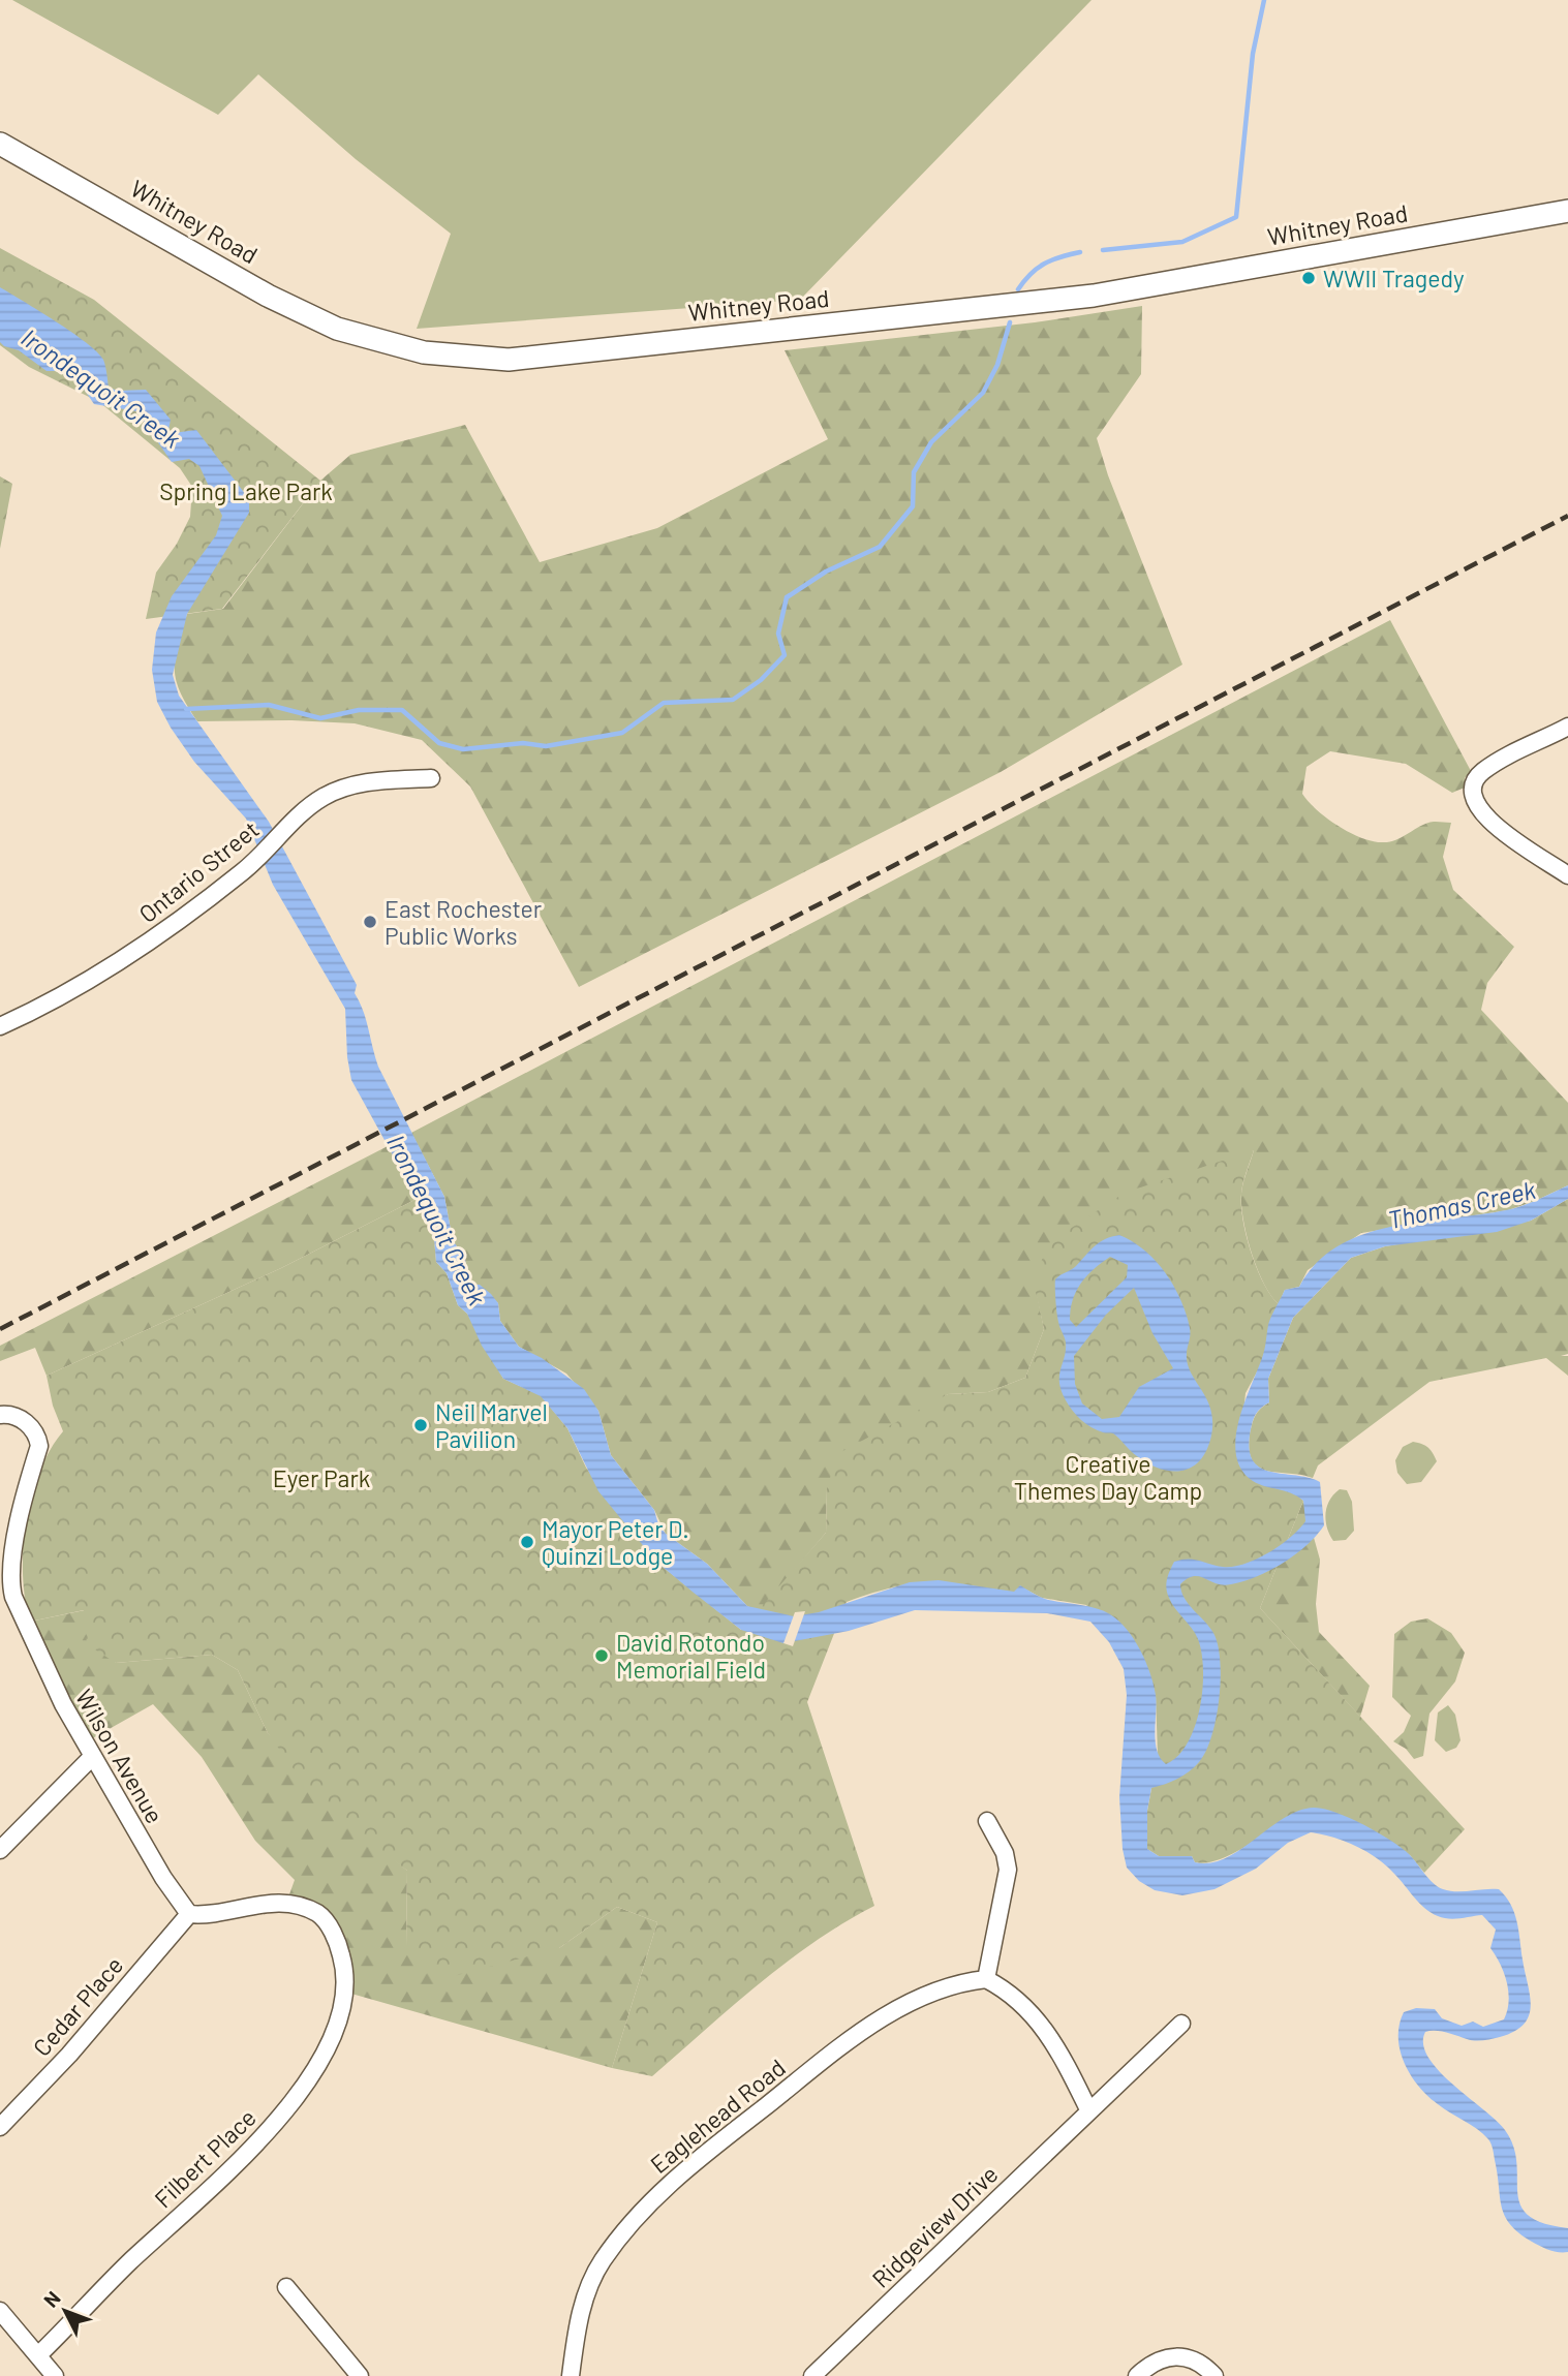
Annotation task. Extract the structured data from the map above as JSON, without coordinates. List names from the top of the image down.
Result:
{
  "streets": {
    "main road": ["Whitney Road"],
    "street": [
      "Ontario Street",
      "Wilson Avenue",
      "Cedar Place",
      "Eaglehead Road",
      "Filbert Place",
      "Ridgeview Drive"
    ]
  },
  "crossings": [
    ["Wilson Avenue", "Cedar Place"],
    ["Wilson Avenue", "Filbert Place"],
    ["Cedar Place", "Filbert Place"]
  ],
  "water": ["Irondequoit Creek", "Thomas Creek"],
  "parks": ["Spring Lake Park", "Creative Themes Day Camp", "Eyer Park"],
  "places": [
    "WWII Tragedy",
    "East Rochester Public Works",
    "Neil Marvel Pavilion",
    "Mayor Peter D. Quinzi Lodge",
    "David Rotondo Memorial Field"
  ],
  "north": "top left"
}
